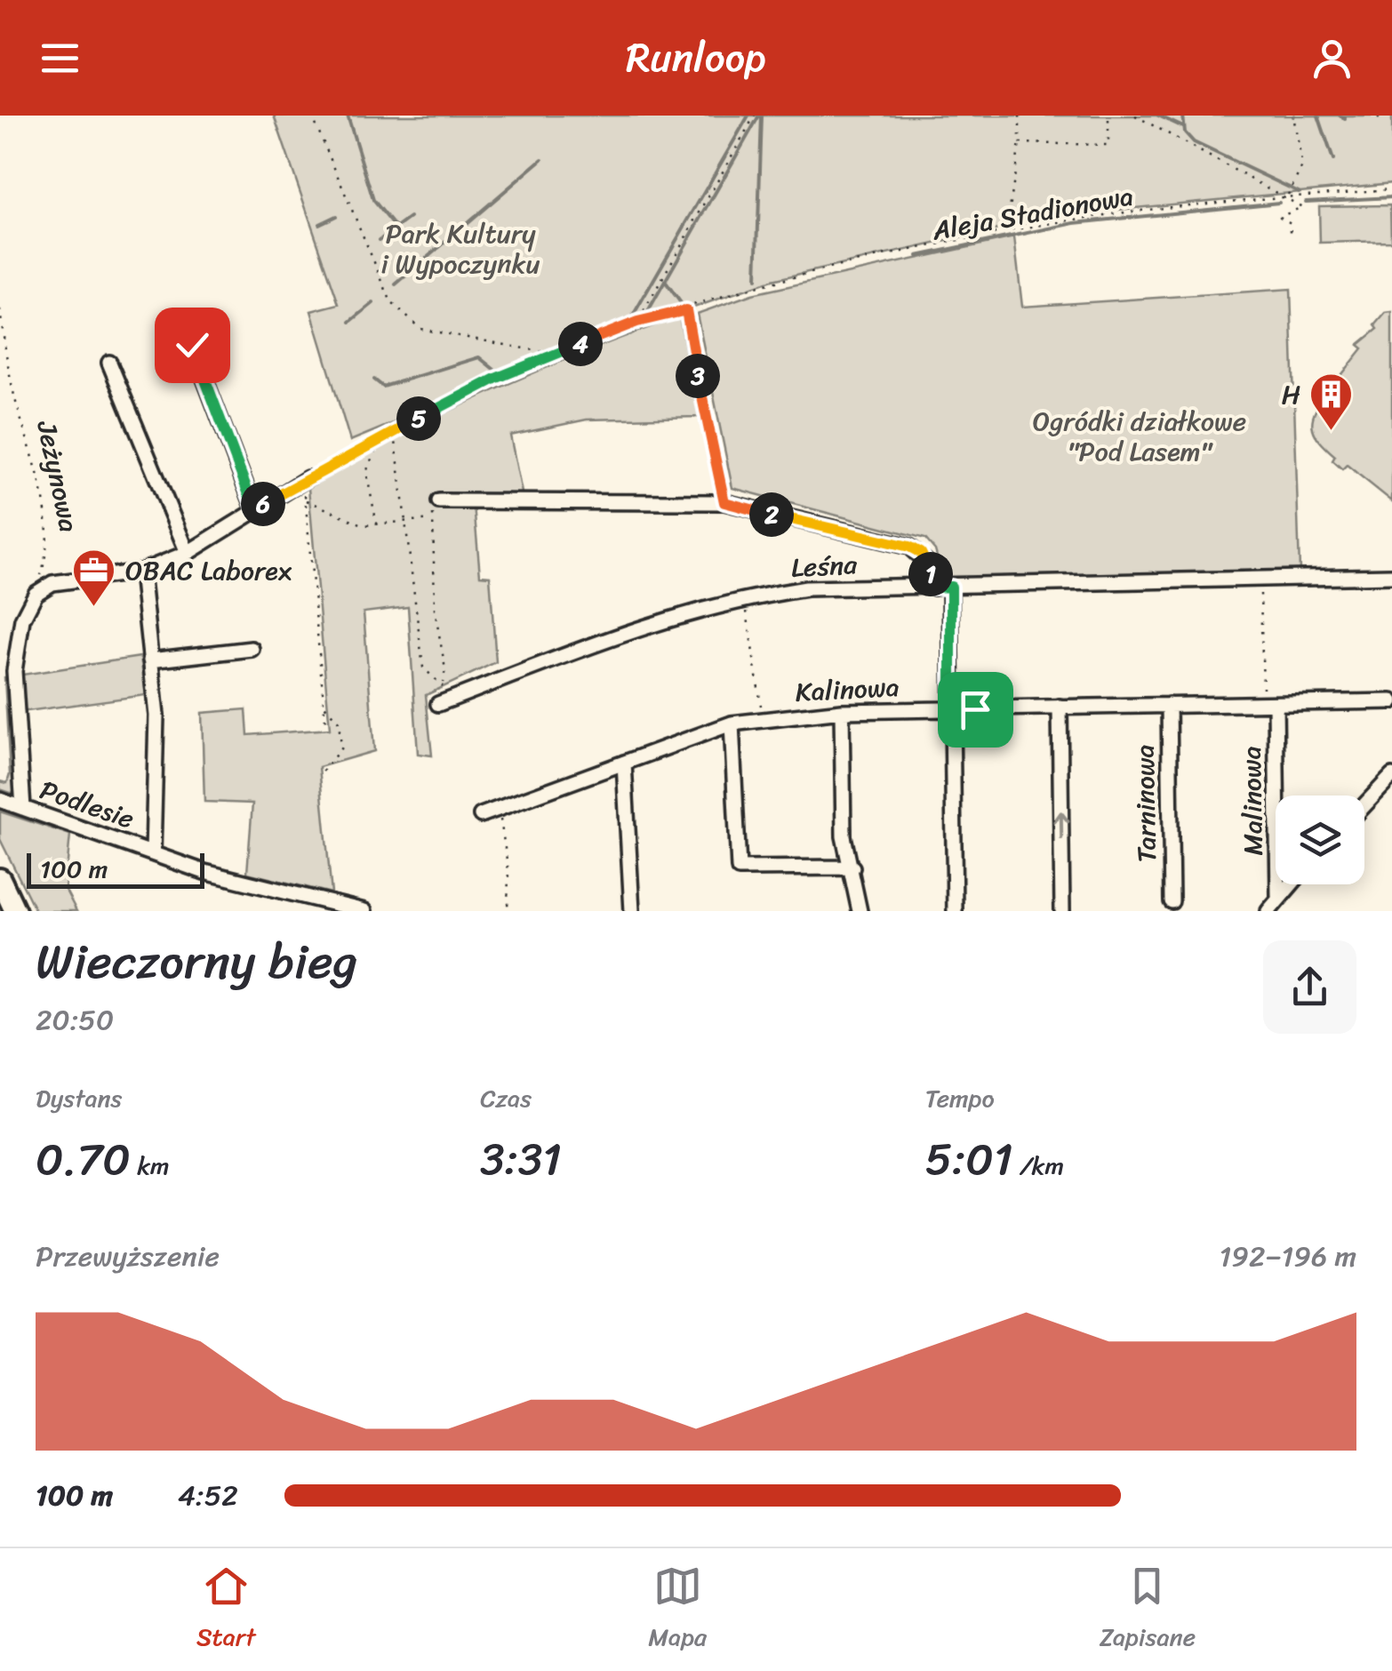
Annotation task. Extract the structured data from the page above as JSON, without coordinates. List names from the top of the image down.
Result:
{
  "streets": {
    "street": [
      "Leśna",
      "Kalinowa",
      "Malinowa",
      "Tarninowa",
      "Podlesie"
    ],
    "path": ["Aleja Stadionowa", "Jeżynowa"]
  },
  "crossings": [
    ["Kalinowa", "Malinowa"],
    ["Kalinowa", "Tarninowa"]
  ],
  "parks": ["Park Kultury i Wypoczynku", "Ogródki działkowe \"Pod Lasem\""],
  "places": {
    "building": ["H"],
    "office": ["OBAC Laborex"]
  },
  "scale_bar": "100 m",
  "page": {
    "header": "Runloop",
    "pins": [
      "4",
      "3",
      "5",
      "6",
      "2",
      "1"
    ],
    "scale": "100 m",
    "heading": ["Wieczorny bieg", "20:50"],
    "stats": [
      ["Dystans", "0.70 km"],
      ["Czas", "3:31"],
      ["Tempo", "5:01 /km"]
    ],
    "chart": ["Przewyższenie", "192–196 m"],
    "list": [
      {
        "name": "100 m",
        "note": "4:52"
      }
    ],
    "tabs": ["Start", "Mapa", "Zapisane"]
  }
}
